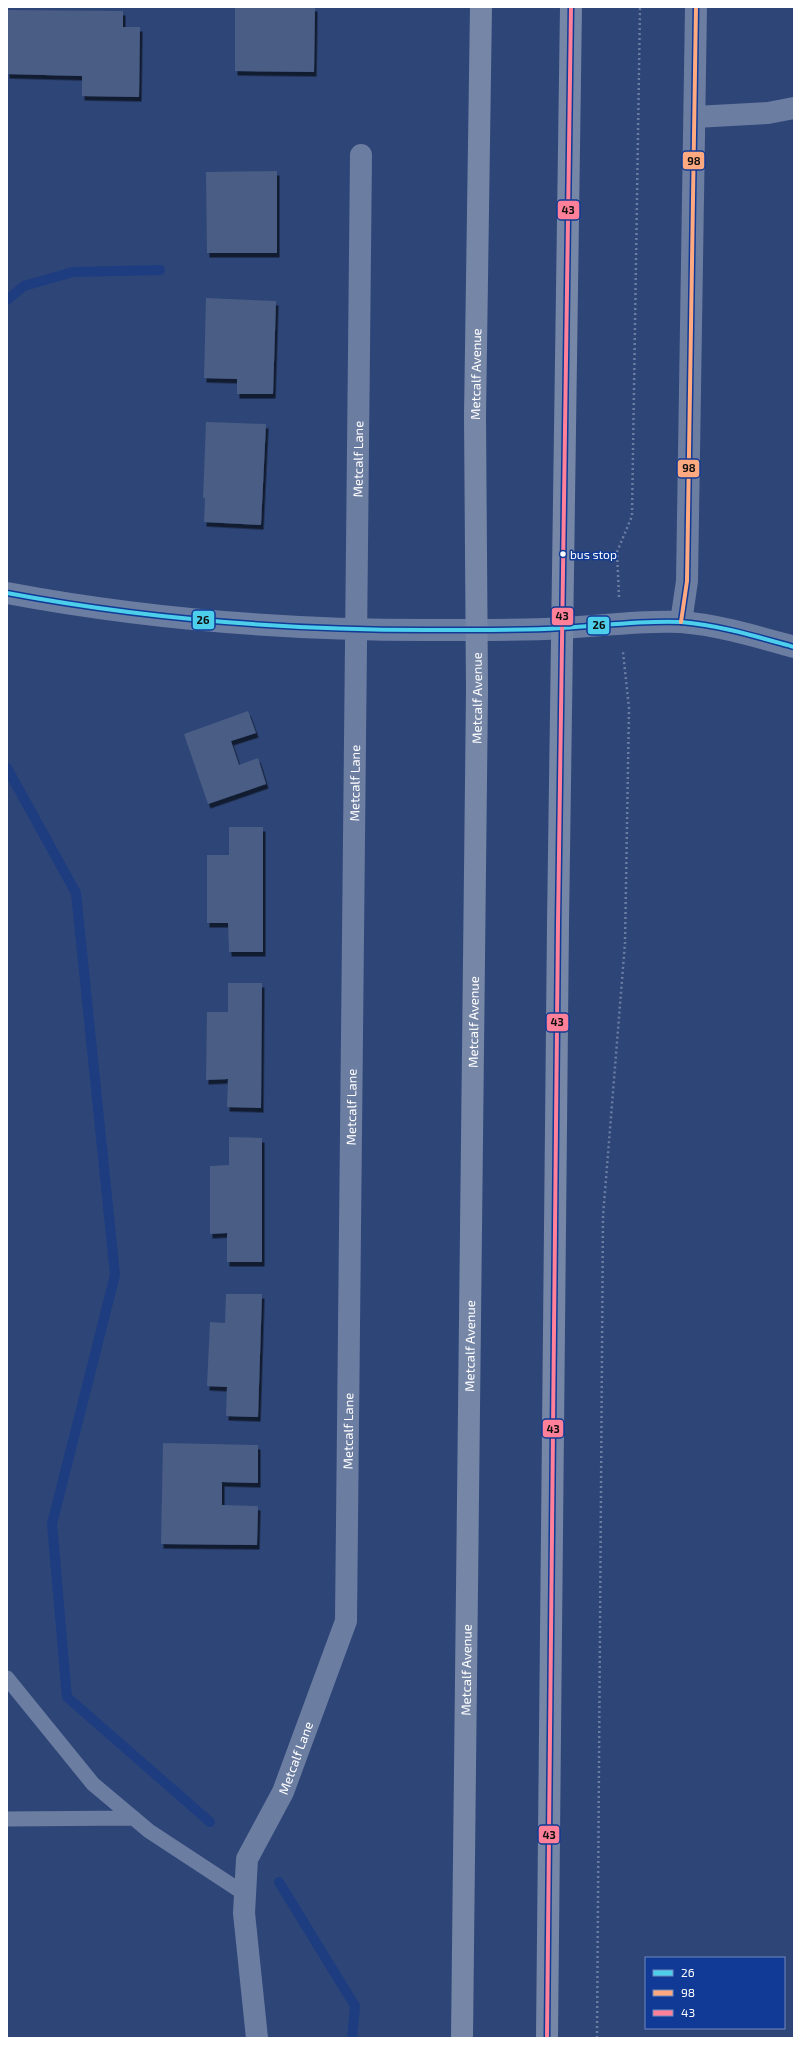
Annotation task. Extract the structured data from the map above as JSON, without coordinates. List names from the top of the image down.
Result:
{
  "streets": {
    "main road": ["Metcalf Avenue"],
    "street": ["Metcalf Lane"]
  },
  "places": ["bus stop"],
  "lines": ["transit line 98", "transit line 43", "transit line 26"],
  "legend": ["26", "98", "43"]
}
